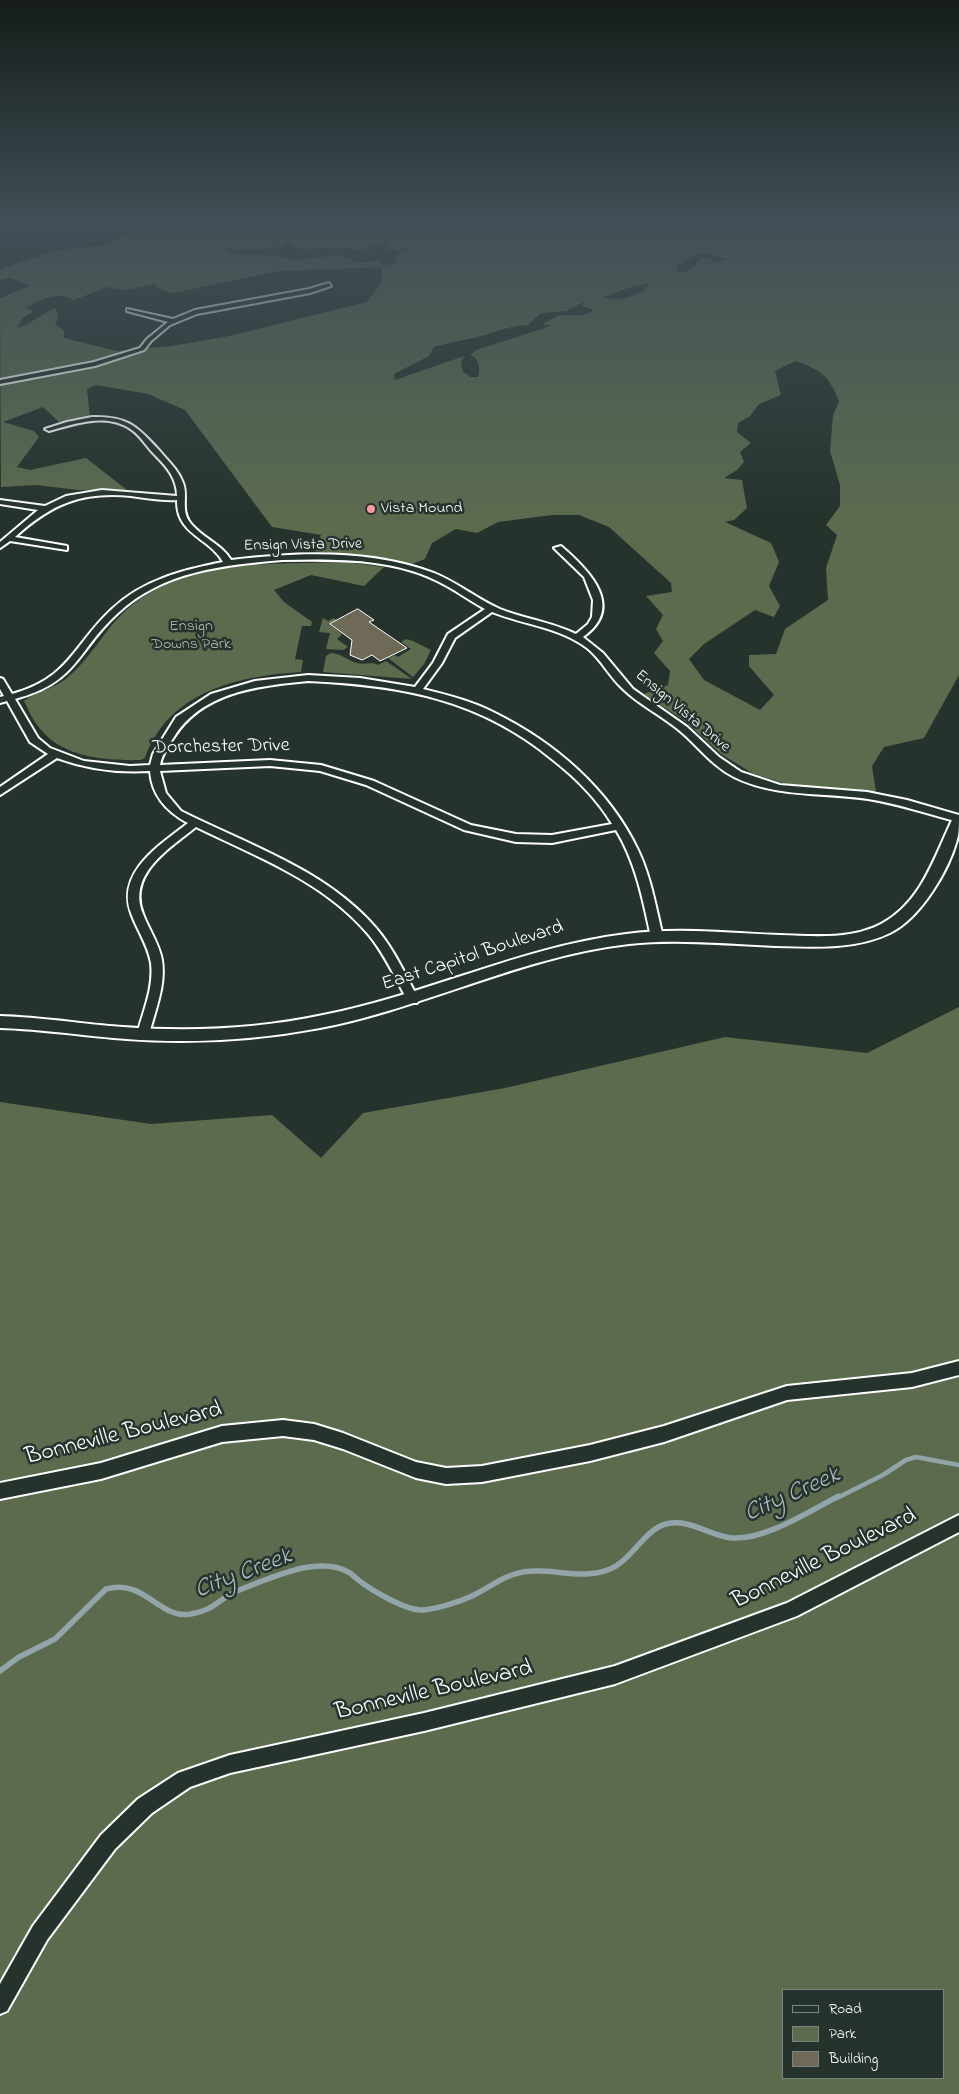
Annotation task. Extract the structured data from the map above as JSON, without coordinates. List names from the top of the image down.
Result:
{
  "streets": {
    "street": [
      "Ensign Vista Drive",
      "Dorchester Drive",
      "East Capitol Boulevard",
      "Bonneville Boulevard"
    ]
  },
  "crossings": [
    ["Ensign Vista Drive", "Dorchester Drive"],
    ["Ensign Vista Drive", "East Capitol Boulevard"]
  ],
  "water": ["City Creek"],
  "parks": ["Ensign Downs Park"],
  "places": ["Vista Mound"],
  "legend": ["Road", "Park", "Building"]
}
